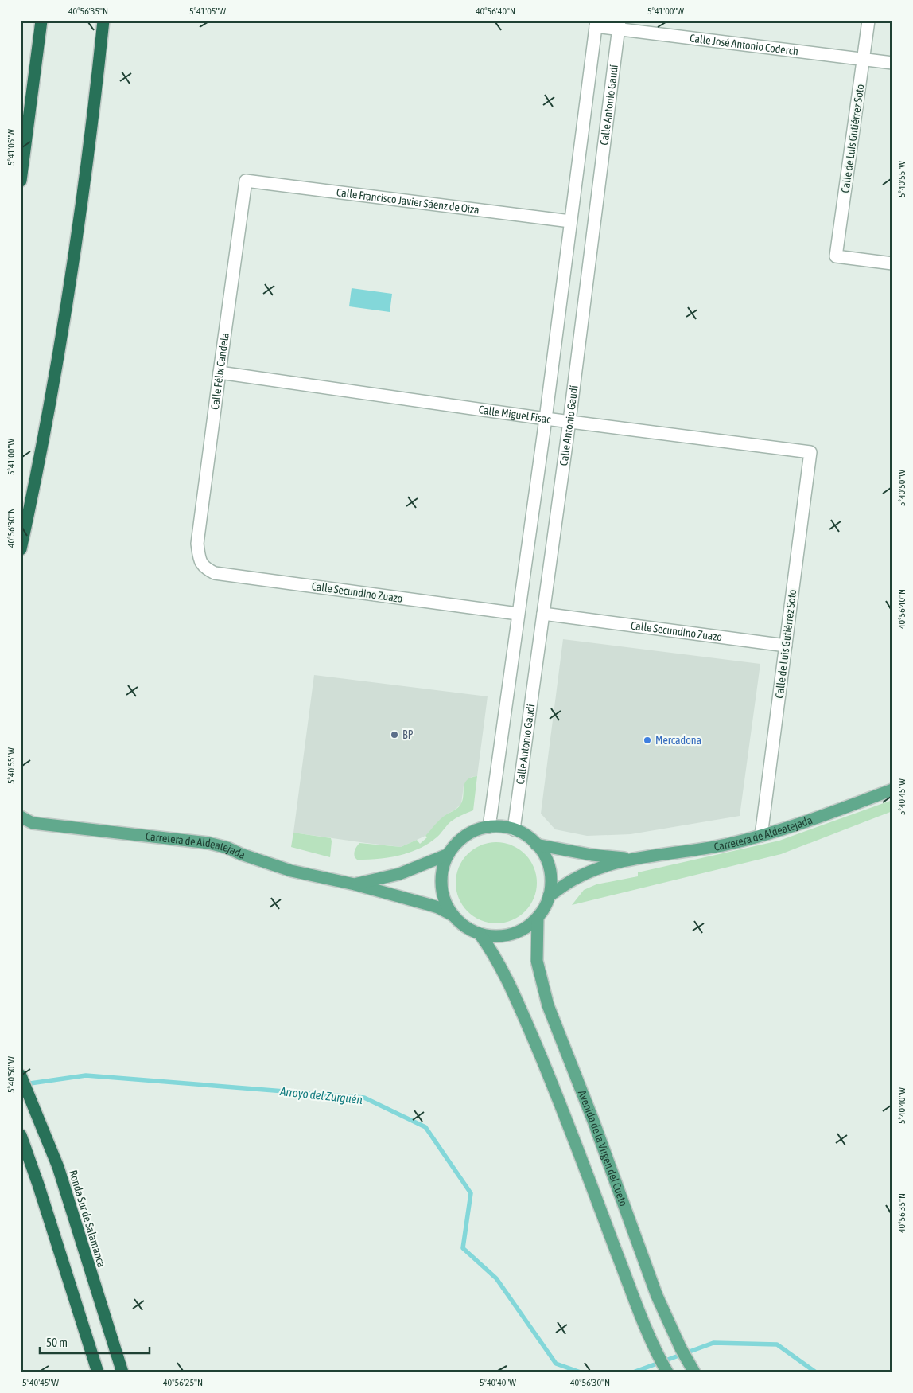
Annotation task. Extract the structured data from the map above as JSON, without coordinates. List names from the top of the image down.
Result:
{
  "streets": {
    "highway": ["Ronda Sur de Salamanca"],
    "main road": ["Carretera de Aldeatejada", "Avenida de la Virgen del Cueto"],
    "street": [
      "Calle José Antonio Coderch",
      "Calle Antonio Gaudí",
      "Calle de Luis Gutiérrez Soto",
      "Calle Francisco Javier Sáenz de Oiza",
      "Calle Félix Candela",
      "Calle Miguel Fisac",
      "Calle Secundino Zuazo"
    ]
  },
  "crossings": [
    ["Calle José Antonio Coderch", "Calle Antonio Gaudí"],
    ["Calle José Antonio Coderch", "Calle de Luis Gutiérrez Soto"],
    ["Calle Antonio Gaudí", "Calle Francisco Javier Sáenz de Oiza"],
    ["Calle Antonio Gaudí", "Calle Miguel Fisac"],
    ["Calle Antonio Gaudí", "Calle Secundino Zuazo"],
    ["Calle Antonio Gaudí", "Carretera de Aldeatejada"],
    ["Calle Antonio Gaudí", "Avenida de la Virgen del Cueto"],
    ["Calle de Luis Gutiérrez Soto", "Calle Miguel Fisac"],
    ["Calle de Luis Gutiérrez Soto", "Calle Secundino Zuazo"],
    ["Calle de Luis Gutiérrez Soto", "Carretera de Aldeatejada"],
    ["Calle Francisco Javier Sáenz de Oiza", "Calle Félix Candela"],
    ["Calle Félix Candela", "Calle Miguel Fisac"],
    ["Calle Félix Candela", "Calle Secundino Zuazo"],
    ["Carretera de Aldeatejada", "Avenida de la Virgen del Cueto"]
  ],
  "water": ["Arroyo del Zurguén"],
  "places": ["BP", "Mercadona"],
  "scale_bar": "50 m",
  "coordinates": [
    "40°56'35\"N",
    "5°41'05\"W",
    "40°56'40\"N",
    "5°41'00\"W",
    "5°40'55\"W",
    "5°40'50\"W",
    "40°56'30\"N",
    "5°40'45\"W",
    "5°40'40\"W",
    "40°56'25\"N"
  ]
}
